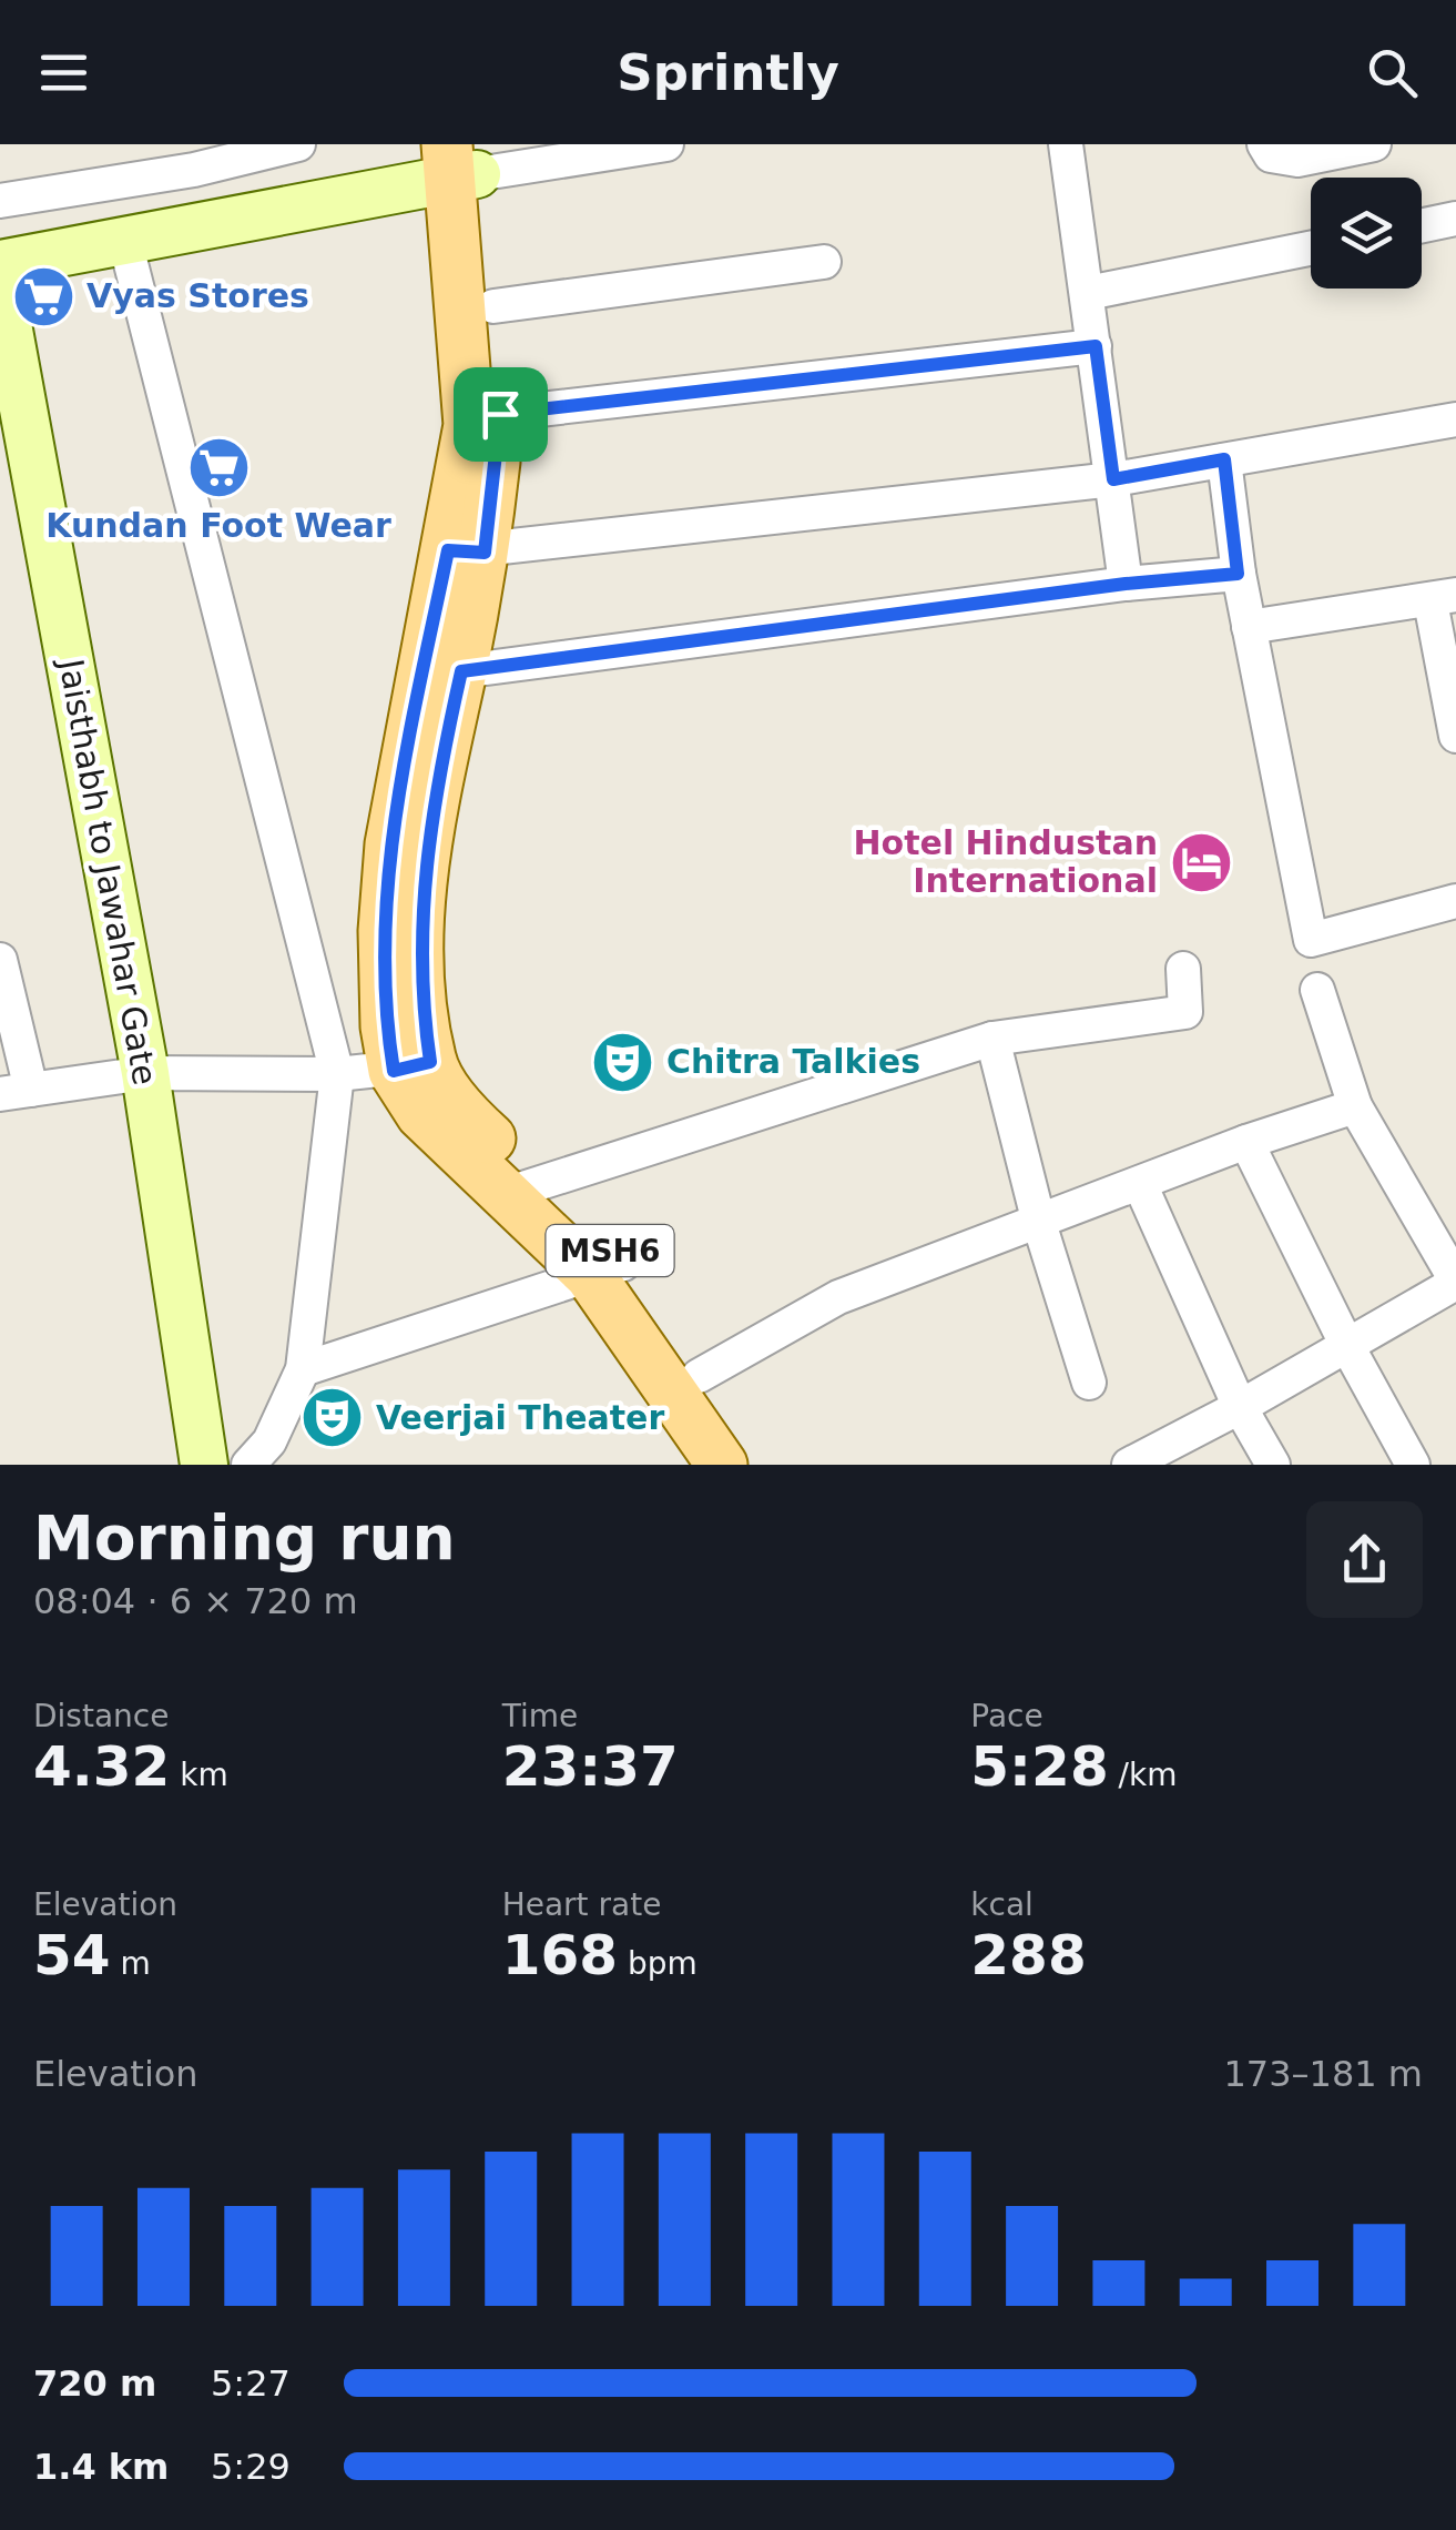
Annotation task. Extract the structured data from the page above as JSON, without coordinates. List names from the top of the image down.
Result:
{
  "streets": {
    "main road": ["MSH6"],
    "street": ["Jaisthabh to Jawahar Gate"]
  },
  "places": {
    "supermarket": ["Vyas Stores", "Kundan Foot Wear"],
    "hotel": ["Hotel Hindustan International"],
    "theatre": ["Chitra Talkies", "Veerjai Theater"]
  },
  "page": {
    "header": "Sprintly",
    "heading": ["Morning run", "08:04 · 6 × 720 m"],
    "stats": [
      ["Distance", "4.32 km"],
      ["Time", "23:37"],
      ["Pace", "5:28 /km"],
      ["Elevation", "54 m"],
      ["Heart rate", "168 bpm"],
      ["kcal", "288"]
    ],
    "chart": ["Elevation", "173–181 m"],
    "list": [
      {
        "name": "720 m",
        "note": "5:27"
      },
      {
        "name": "1.4 km",
        "note": "5:29"
      }
    ]
  }
}
